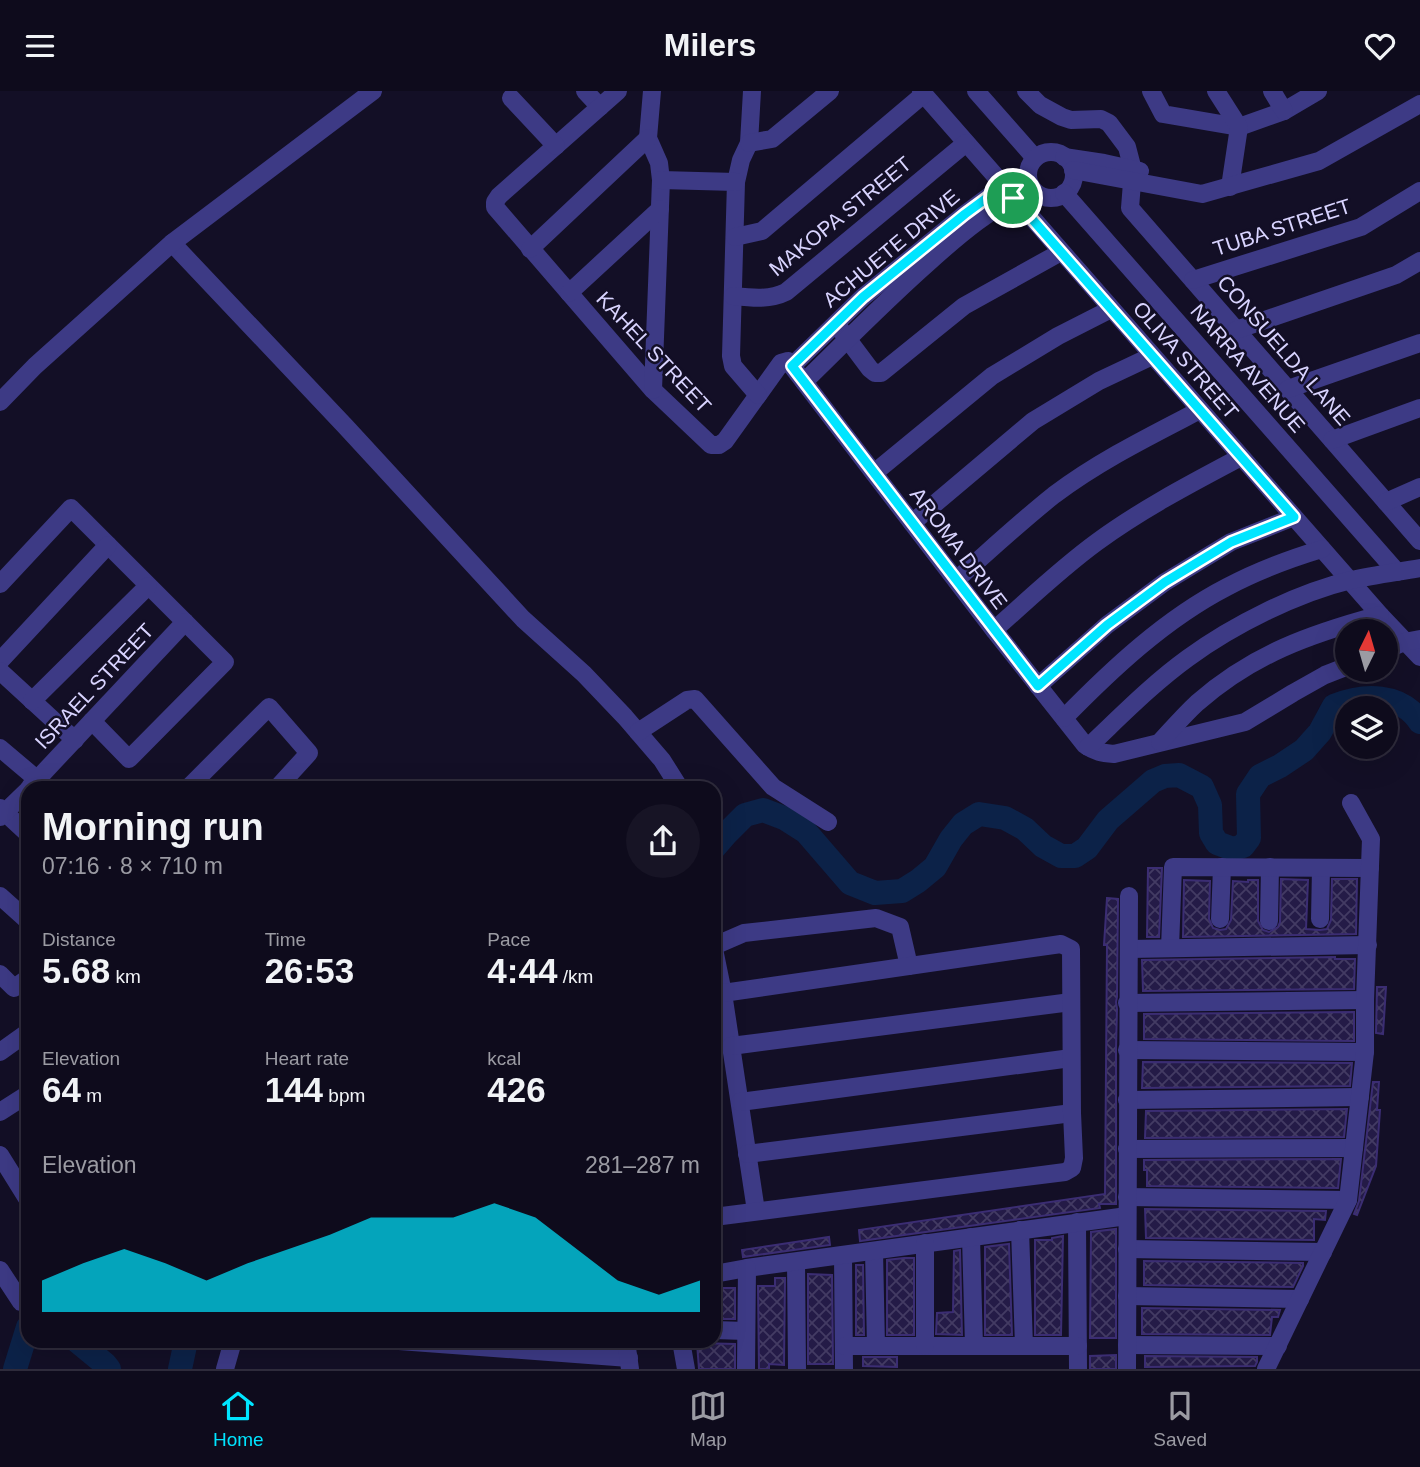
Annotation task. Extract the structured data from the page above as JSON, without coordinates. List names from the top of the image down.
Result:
{
  "streets": {
    "street": [
      "MAKOPA STREET",
      "TUBA STREET",
      "ACHUETE DRIVE",
      "CONSUELDA LANE",
      "KAHEL STREET",
      "OLIVA STREET",
      "NARRA AVENUE",
      "AROMA DRIVE",
      "ISRAEL STREET"
    ]
  },
  "crossings": [
    ["MAKOPA STREET", "OLIVA STREET"],
    ["TUBA STREET", "CONSUELDA LANE"],
    ["ACHUETE DRIVE", "KAHEL STREET"],
    ["ACHUETE DRIVE", "OLIVA STREET"],
    ["ACHUETE DRIVE", "NARRA AVENUE"],
    ["ACHUETE DRIVE", "AROMA DRIVE"],
    ["KAHEL STREET", "AROMA DRIVE"]
  ],
  "north": "top",
  "page": {
    "header": "Milers",
    "heading": ["Morning run", "07:16 · 8 × 710 m"],
    "stats": [
      ["Distance", "5.68 km"],
      ["Time", "26:53"],
      ["Pace", "4:44 /km"],
      ["Elevation", "64 m"],
      ["Heart rate", "144 bpm"],
      ["kcal", "426"]
    ],
    "chart": ["Elevation", "281–287 m"],
    "tabs": ["Home", "Map", "Saved"]
  }
}
